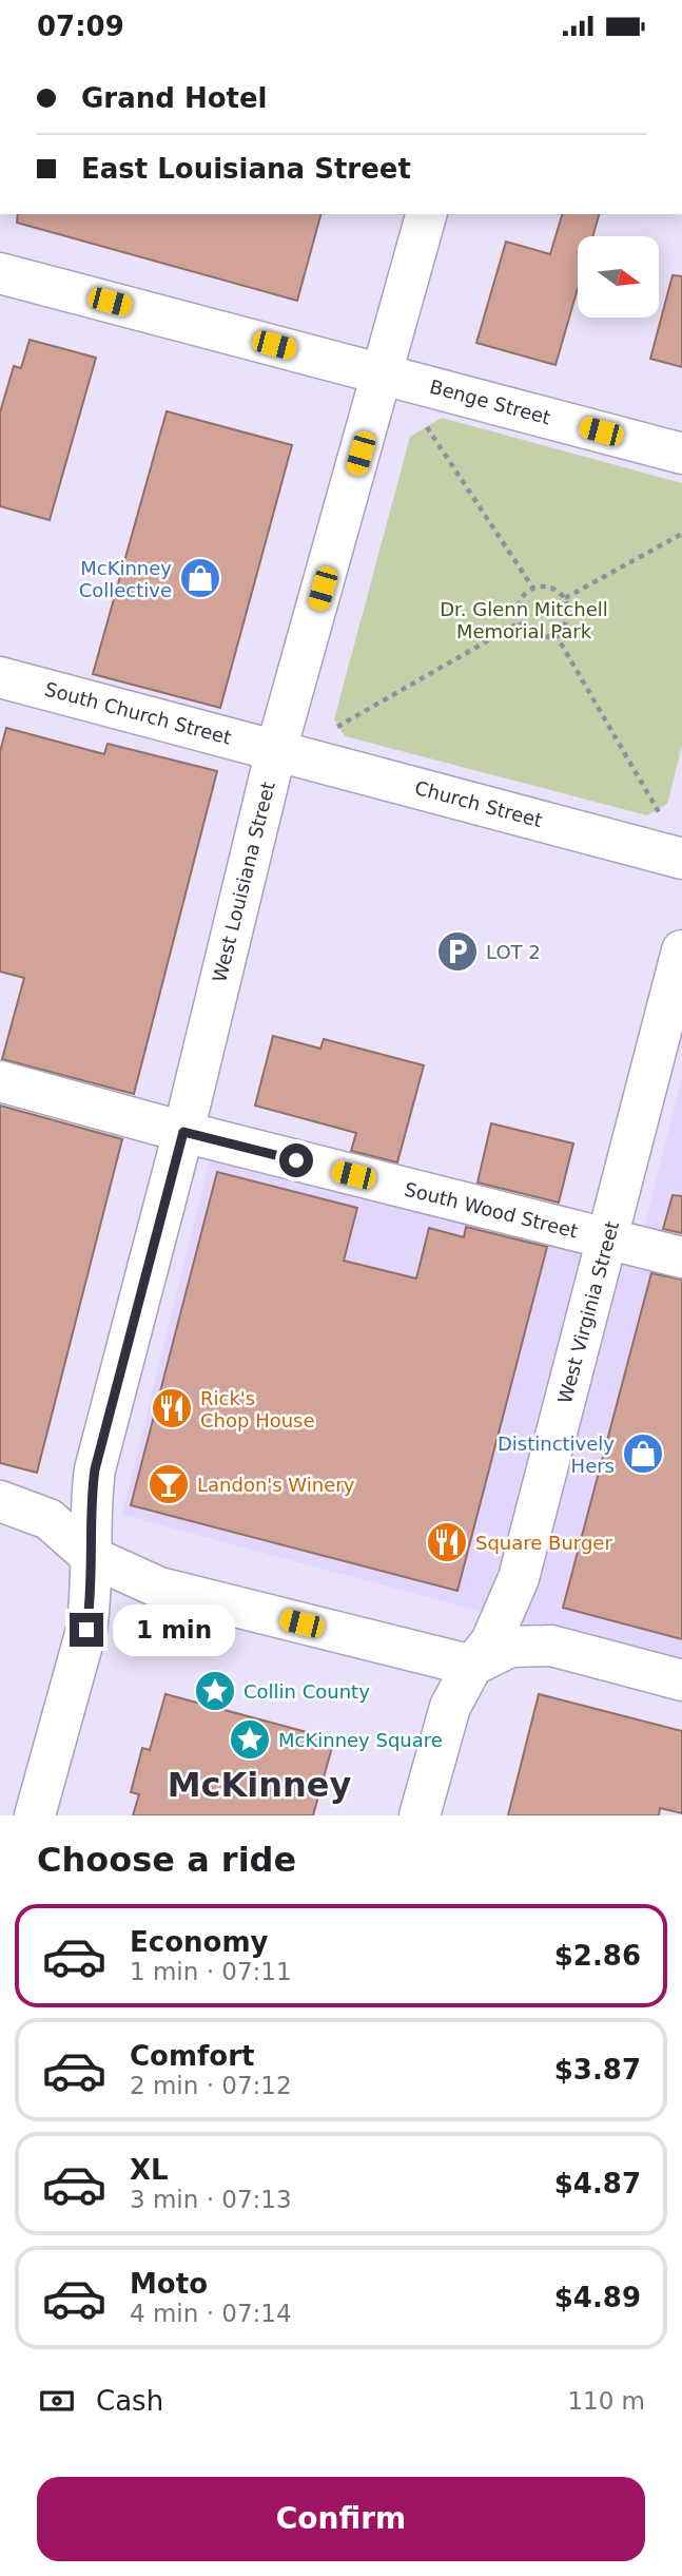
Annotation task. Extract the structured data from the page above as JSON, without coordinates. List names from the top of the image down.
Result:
{
  "streets": {
    "street": [
      "Benge Street",
      "South Church Street",
      "Church Street",
      "West Louisiana Street",
      "South Wood Street",
      "West Virginia Street"
    ]
  },
  "crossings": [
    ["Benge Street", "West Louisiana Street"],
    ["South Church Street", "Church Street"],
    ["South Church Street", "West Louisiana Street"],
    ["Church Street", "West Louisiana Street"],
    ["West Louisiana Street", "South Wood Street"],
    ["South Wood Street", "West Virginia Street"]
  ],
  "districts": ["McKinney"],
  "parks": ["Dr. Glenn Mitchell Memorial Park"],
  "places": {
    "shop": ["McKinney Collective", "Distinctively Hers"],
    "parking": ["LOT 2"],
    "restaurant": ["Rick's Chop House", "Square Burger"],
    "bar": ["Landon's Winery"],
    "place": ["Collin County", "McKinney Square"]
  },
  "north": "right",
  "page": {
    "status": "07:09",
    "banner": ["Grand Hotel", "East Louisiana Street"],
    "bubble": "1 min",
    "heading": "Choose a ride",
    "list": [
      {
        "name": "Economy",
        "note": "1 min · 07:11",
        "value": "$2.86"
      },
      {
        "name": "Comfort",
        "note": "2 min · 07:12",
        "value": "$3.87"
      },
      {
        "name": "XL",
        "note": "3 min · 07:13",
        "value": "$4.87"
      },
      {
        "name": "Moto",
        "note": "4 min · 07:14",
        "value": "$4.89"
      }
    ],
    "pay": ["Cash", "110 m"],
    "buttons": "Confirm"
  }
}
